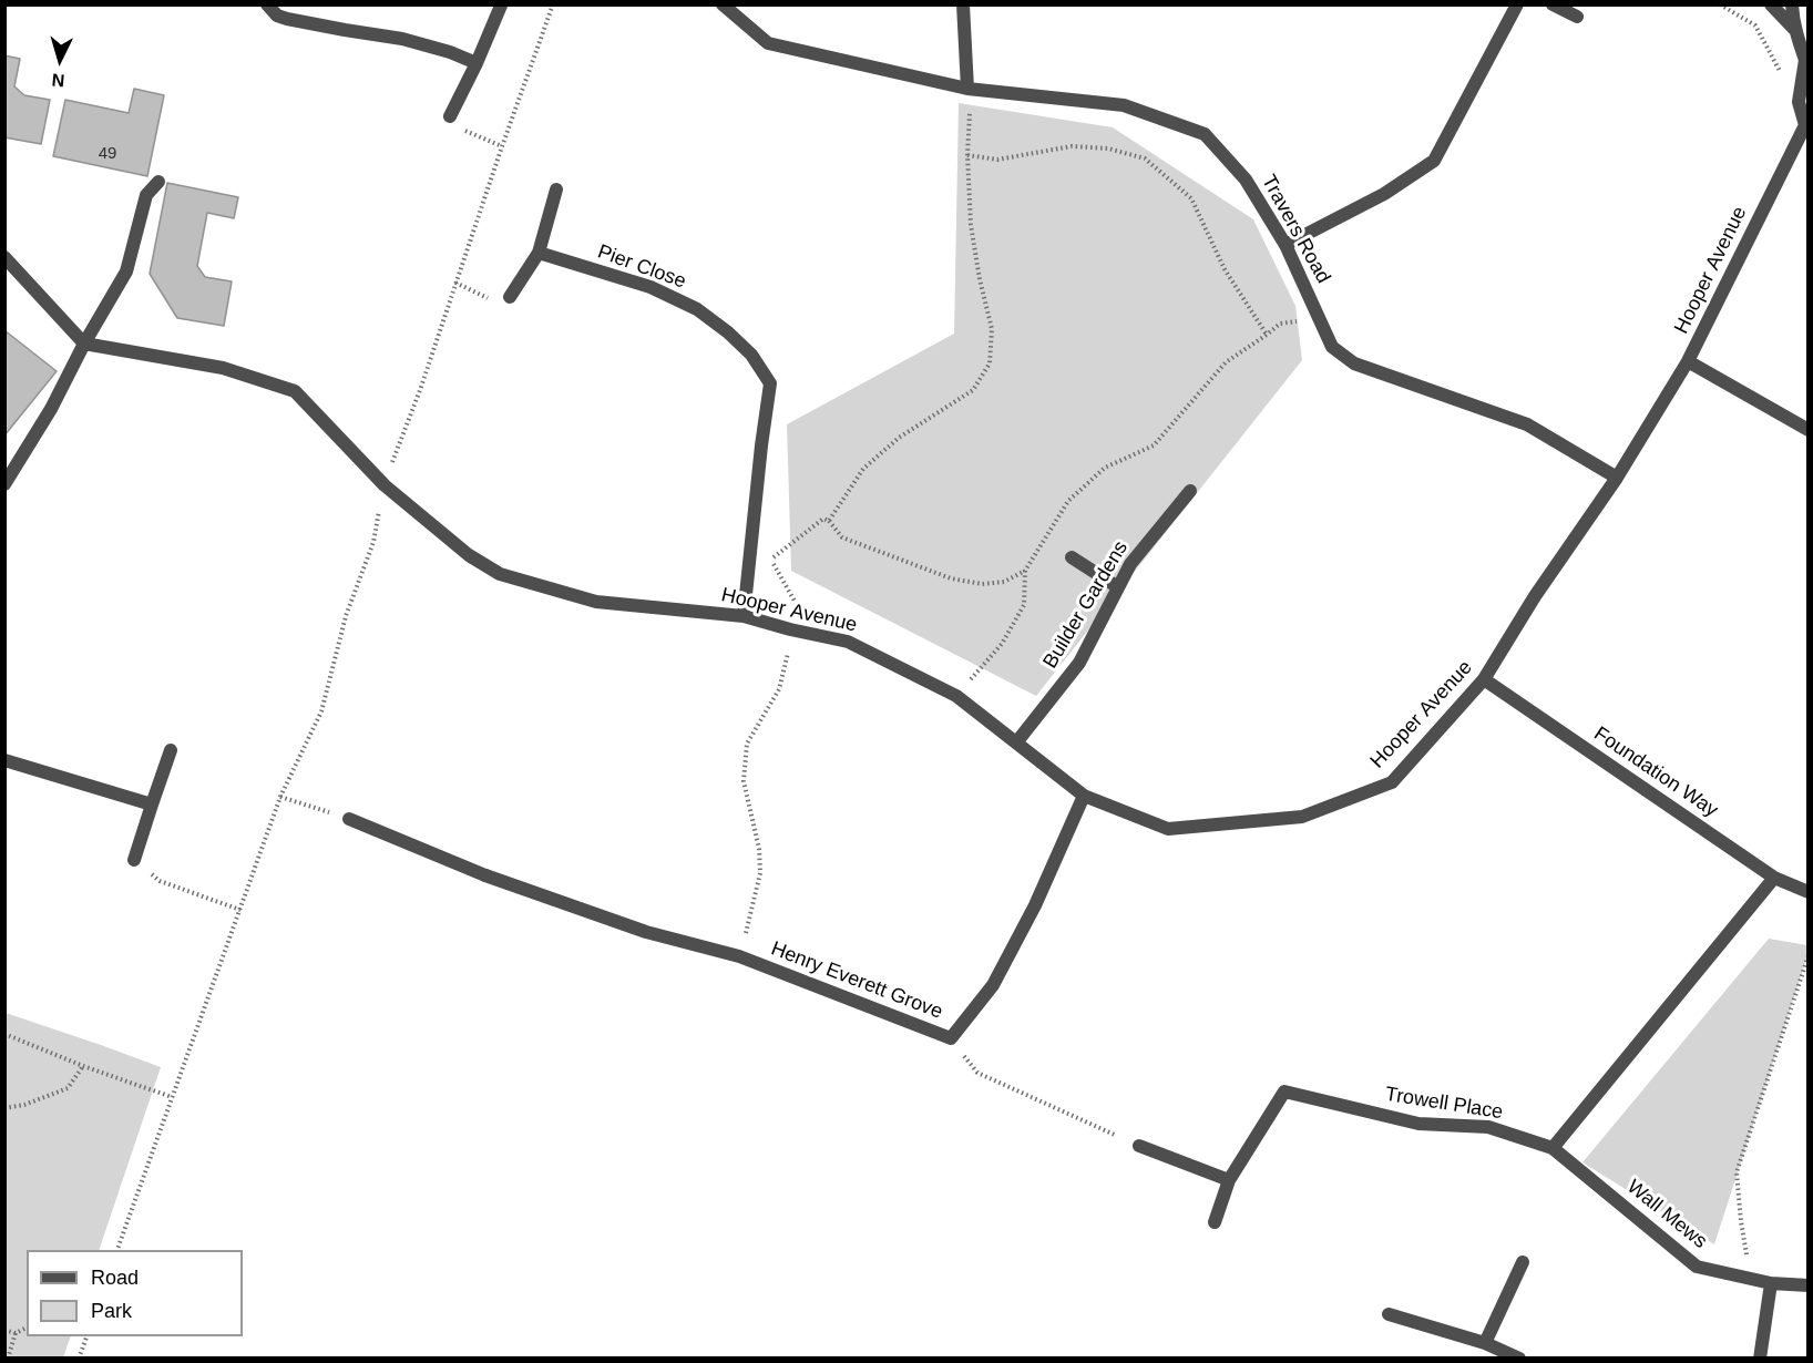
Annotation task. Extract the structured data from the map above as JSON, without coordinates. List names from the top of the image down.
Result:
{
  "streets": {
    "street": [
      "Travers Road",
      "Pier Close",
      "Hooper Avenue",
      "Builder Gardens",
      "Foundation Way",
      "Henry Everett Grove",
      "Trowell Place",
      "Wall Mews"
    ]
  },
  "crossings": [
    ["Travers Road", "Hooper Avenue"],
    ["Pier Close", "Hooper Avenue"],
    ["Hooper Avenue", "Builder Gardens"],
    ["Hooper Avenue", "Foundation Way"],
    ["Hooper Avenue", "Henry Everett Grove"],
    ["Trowell Place", "Wall Mews"]
  ],
  "house_numbers": ["49"],
  "legend": ["Road", "Park"],
  "north": "bottom"
}
